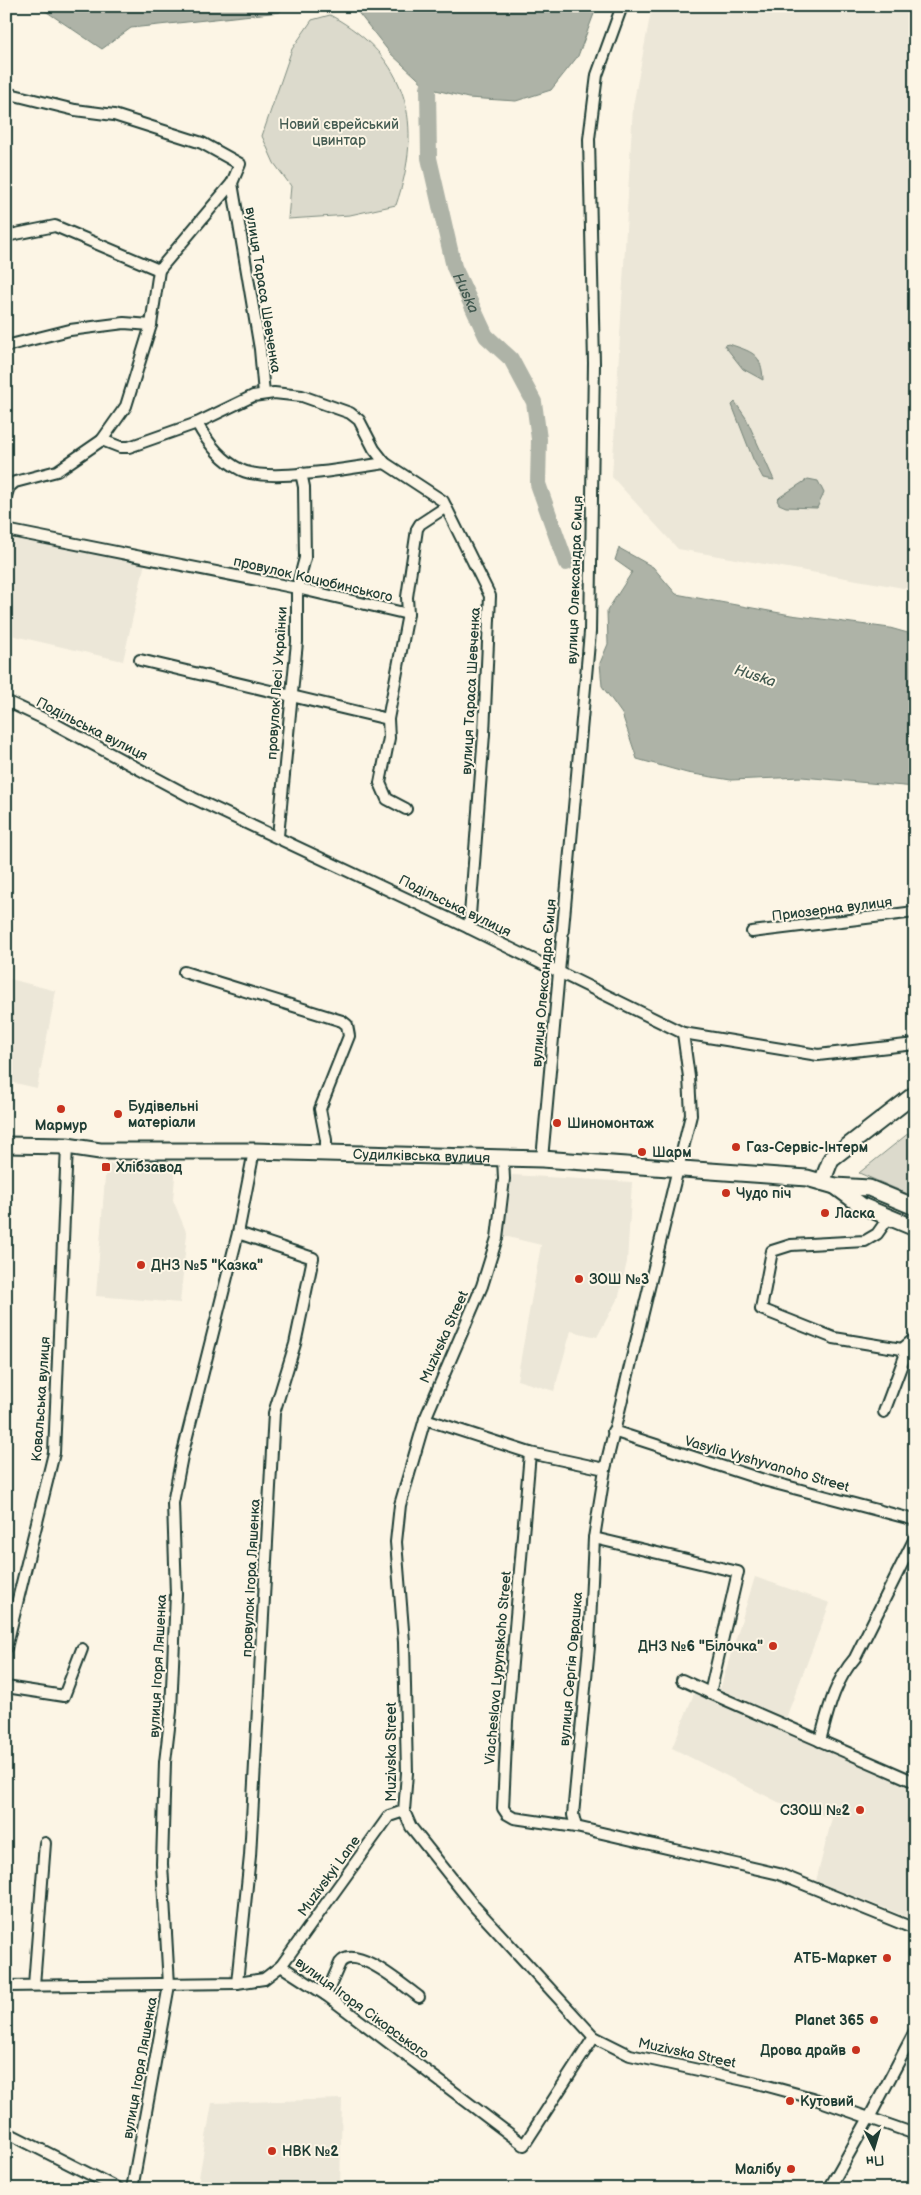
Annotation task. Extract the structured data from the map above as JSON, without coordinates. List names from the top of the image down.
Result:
{
  "streets": {
    "main road": ["Судилківська вулиця"],
    "street": [
      "вулиця Тараса Шевченка",
      "провулок Коцюбинського",
      "вулиця Олександра Ємця",
      "провулок Лесі Українки",
      "Подільська вулиця",
      "Приозерна вулиця",
      "Muzivska Street",
      "Ковальська вулиця",
      "Vasylia Vyshyvanoho Street",
      "провулок Ігора Ляшенка",
      "вулиця Ігоря Ляшенка",
      "Viacheslava Lypynskoho Street",
      "вулиця Сергія Оврашка",
      "Muzivskyi Lane",
      "вулиця Ігоря Сікорського"
    ]
  },
  "crossings": [
    ["вулиця Тараса Шевченка", "Подільська вулиця"],
    ["провулок Коцюбинського", "провулок Лесі Українки"],
    ["вулиця Олександра Ємця", "Подільська вулиця"],
    ["вулиця Олександра Ємця", "Судилківська вулиця"],
    ["провулок Лесі Українки", "Подільська вулиця"],
    ["Подільська вулиця", "вулиця Сергія Оврашка"],
    ["Судилківська вулиця", "Muzivska Street"],
    ["Судилківська вулиця", "Ковальська вулиця"],
    ["Судилківська вулиця", "вулиця Ігоря Ляшенка"],
    ["Судилківська вулиця", "вулиця Сергія Оврашка"],
    ["Muzivska Street", "Muzivskyi Lane"],
    ["Muzivska Street", "вулиця Ігоря Сікорського"],
    ["Vasylia Vyshyvanoho Street", "вулиця Сергія Оврашка"],
    ["провулок Ігора Ляшенка", "вулиця Ігоря Ляшенка"],
    ["провулок Ігора Ляшенка", "вулиця Ігоря Сікорського"],
    ["вулиця Ігоря Ляшенка", "вулиця Ігоря Сікорського"],
    ["Viacheslava Lypynskoho Street", "вулиця Сергія Оврашка"],
    ["Muzivskyi Lane", "вулиця Ігоря Сікорського"]
  ],
  "water": ["Huska"],
  "parks": ["Новий єврейський цвинтар"],
  "places": {
    "other": [
      "Мармур",
      "Будівельні матеріали",
      "Шиномонтаж",
      "Газ-Сервіс-Інтерм",
      "Шарм",
      "Чудо піч",
      "Ласка",
      "ДНЗ №5 \"Казка\"",
      "ЗОШ №3",
      "ДНЗ №6 \"Білочка\"",
      "СЗОШ №2",
      "АТБ-Маркет",
      "Planet 365",
      "Дрова драйв",
      "Кутовий",
      "НВК №2",
      "Малібу"
    ],
    "transit": ["Хлібзавод"]
  },
  "north": "bottom"
}
